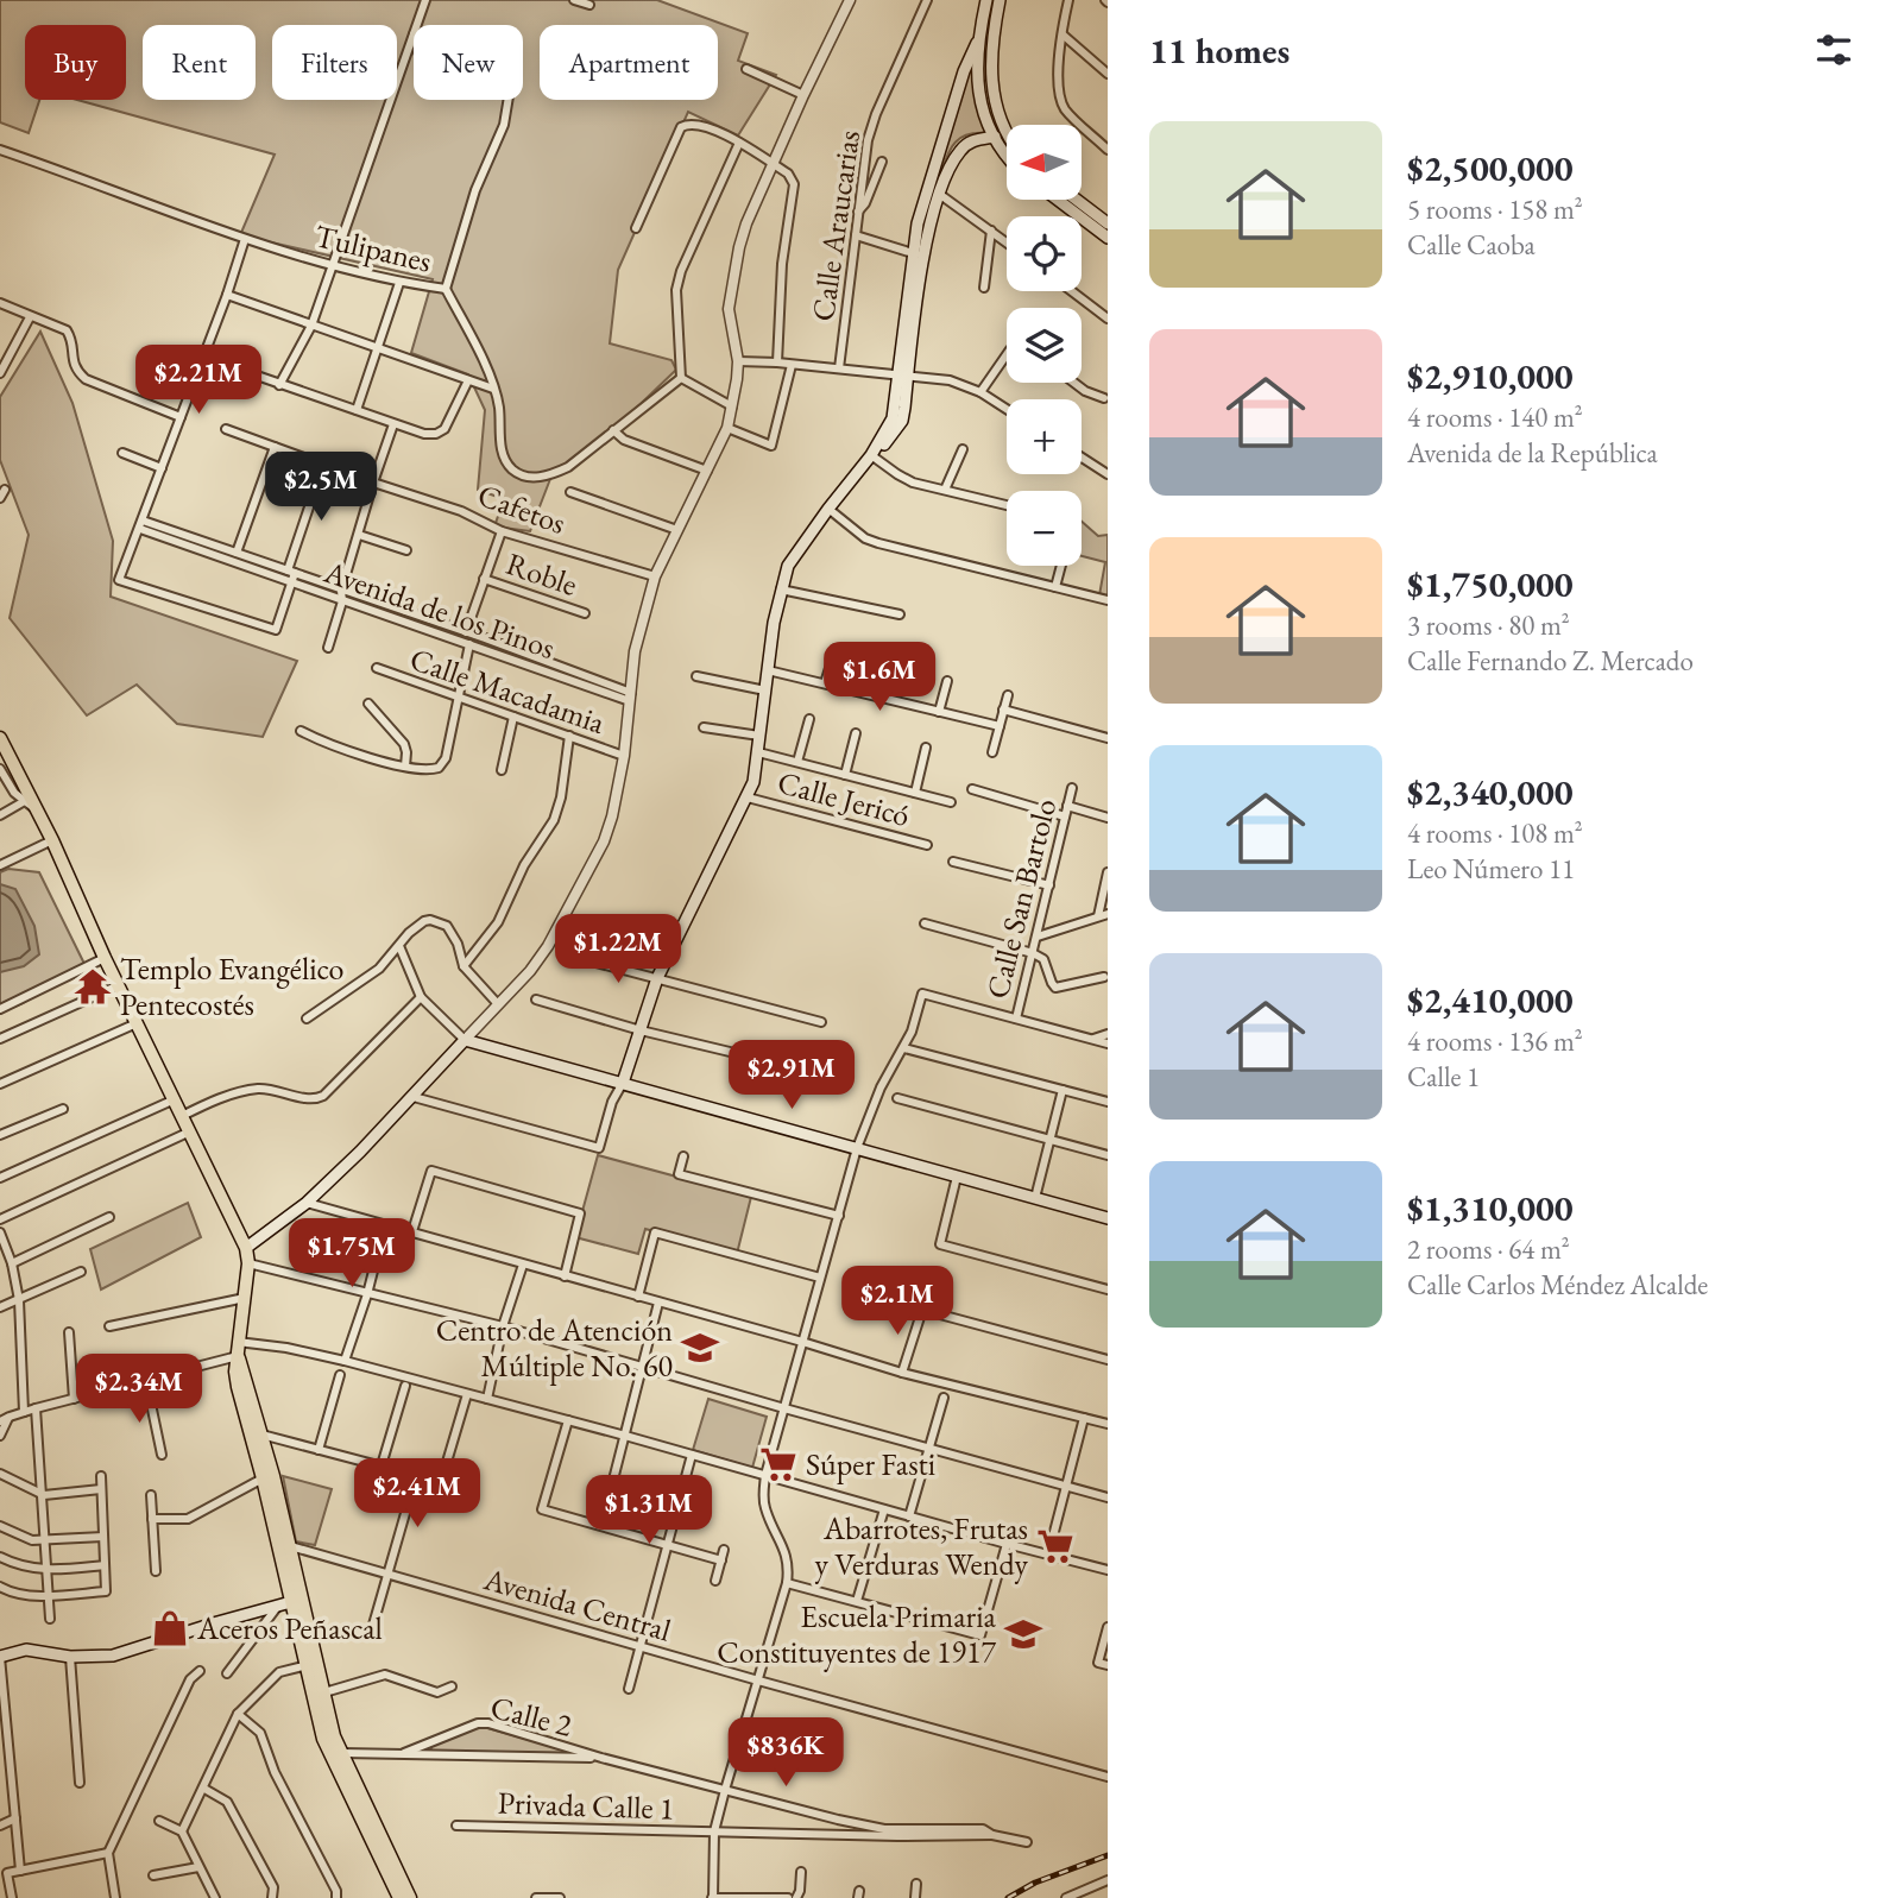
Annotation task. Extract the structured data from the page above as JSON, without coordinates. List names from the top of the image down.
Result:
{
  "streets": {
    "street": [
      "Calle Araucarias",
      "Tulipanes",
      "Cafetos",
      "Roble",
      "Avenida de los Pinos",
      "Calle Macadamia",
      "Calle Jericó",
      "Calle San Bartolo",
      "Avenida Central",
      "Calle 2",
      "Privada Calle 1"
    ]
  },
  "crossings": [
    ["Calle 2", "Privada Calle 1"]
  ],
  "places": {
    "temple": ["Templo Evangélico Pentecostés"],
    "school or university": ["Centro de Atención Múltiple No. 60", "Escuela Primaria Constituyentes de 1917"],
    "supermarket": ["Súper Fasti", "Abarrotes, Frutas y Verduras Wendy"],
    "shop": ["Aceros Peñascal"]
  },
  "north": "left",
  "page": {
    "heading": "11 homes",
    "chip": [
      "Buy",
      "Rent",
      "Filters",
      "New",
      "Apartment"
    ],
    "list": [
      {
        "name": "$2,500,000",
        "note": "5 rooms · 158 m² · Calle Caoba"
      },
      {
        "name": "$2,910,000",
        "note": "4 rooms · 140 m² · Avenida de la República"
      },
      {
        "name": "$1,750,000",
        "note": "3 rooms · 80 m² · Calle Fernando Z. Mercado"
      },
      {
        "name": "$2,340,000",
        "note": "4 rooms · 108 m² · Leo Número 11"
      },
      {
        "name": "$2,410,000",
        "note": "4 rooms · 136 m² · Calle 1"
      },
      {
        "name": "$1,310,000",
        "note": "2 rooms · 64 m² · Calle Carlos Méndez Alcalde"
      }
    ],
    "map_buttons": ["+", "−"],
    "price": [
      "$2.21M",
      "$2.5M",
      "$1.6M",
      "$1.22M",
      "$2.91M",
      "$1.75M",
      "$2.1M",
      "$2.34M",
      "$2.41M",
      "$1.31M",
      "$836K"
    ]
  }
}
